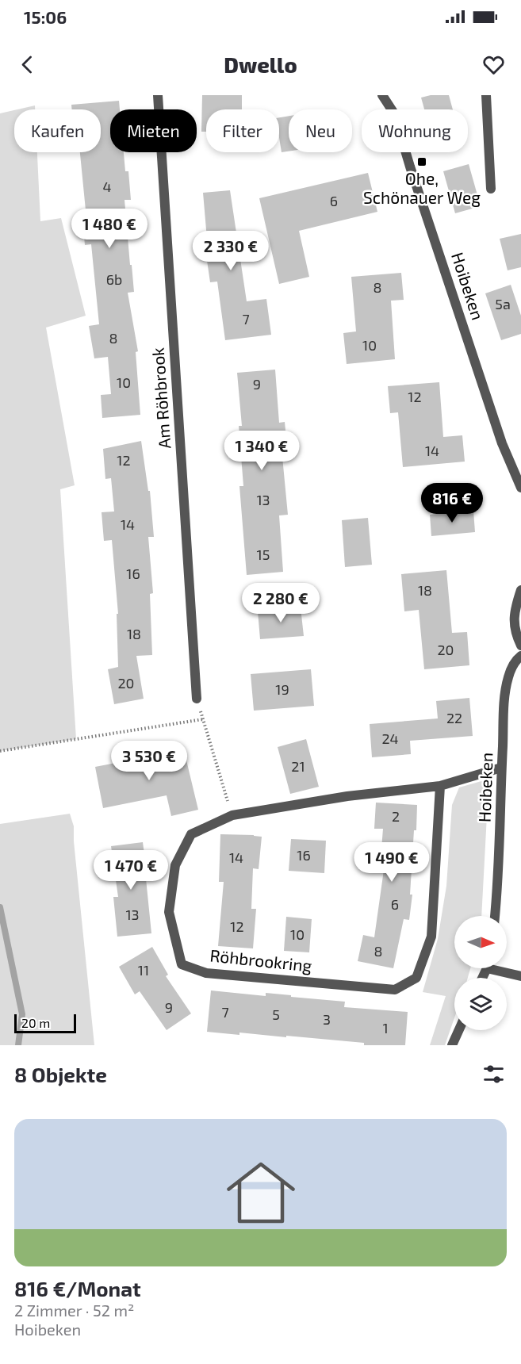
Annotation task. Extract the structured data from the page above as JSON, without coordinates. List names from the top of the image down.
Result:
{
  "streets": {
    "street": ["Hoibeken", "Am Röhbrook", "Röhbrookring"]
  },
  "crossings": [
    ["Hoibeken", "Röhbrookring"]
  ],
  "places": {
    "transit": ["Ohe, Schönauer Weg"]
  },
  "house_numbers": [
    "4",
    "6",
    "6b",
    "8",
    "5a",
    "7",
    "8",
    "10",
    "10",
    "9",
    "12",
    "14",
    "12",
    "13",
    "14",
    "15",
    "16",
    "18",
    "18",
    "20",
    "20",
    "19",
    "22",
    "24",
    "21",
    "2",
    "16",
    "14",
    "6",
    "13",
    "12",
    "10",
    "8",
    "11",
    "9",
    "7",
    "5",
    "3",
    "1"
  ],
  "scale_bar": "20 m",
  "north": "right",
  "page": {
    "status": "15:06",
    "header": "Dwello",
    "chip": [
      "Kaufen",
      "Mieten",
      "Filter",
      "Neu",
      "Wohnung"
    ],
    "price": [
      "1 480 €",
      "2 330 €",
      "1 340 €",
      "816 €",
      "2 280 €",
      "3 530 €",
      "1 490 €",
      "1 470 €"
    ],
    "scale": "20 m",
    "heading": "8 Objekte",
    "list": [
      {
        "name": "816 €/Monat",
        "note": "2 Zimmer · 52 m² · Hoibeken"
      }
    ]
  }
}
